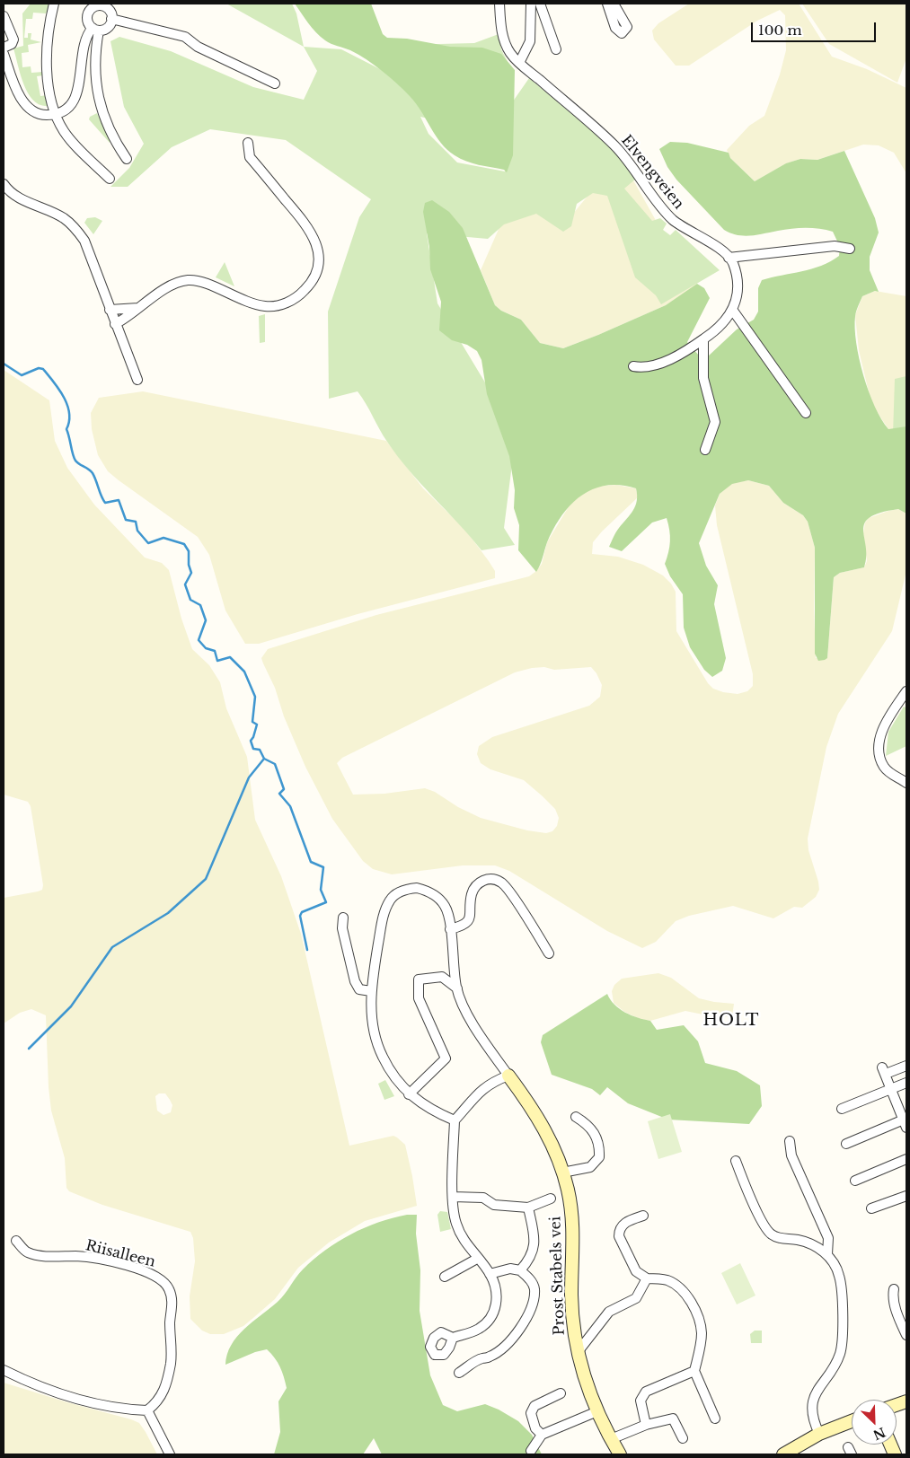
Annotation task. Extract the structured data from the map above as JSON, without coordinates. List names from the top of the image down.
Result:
{
  "streets": {
    "street": ["Elvengveien", "Riisalleen", "Prost Stabels vei"]
  },
  "districts": ["HOLT"],
  "scale_bar": "100 m",
  "north": "bottom right"
}
